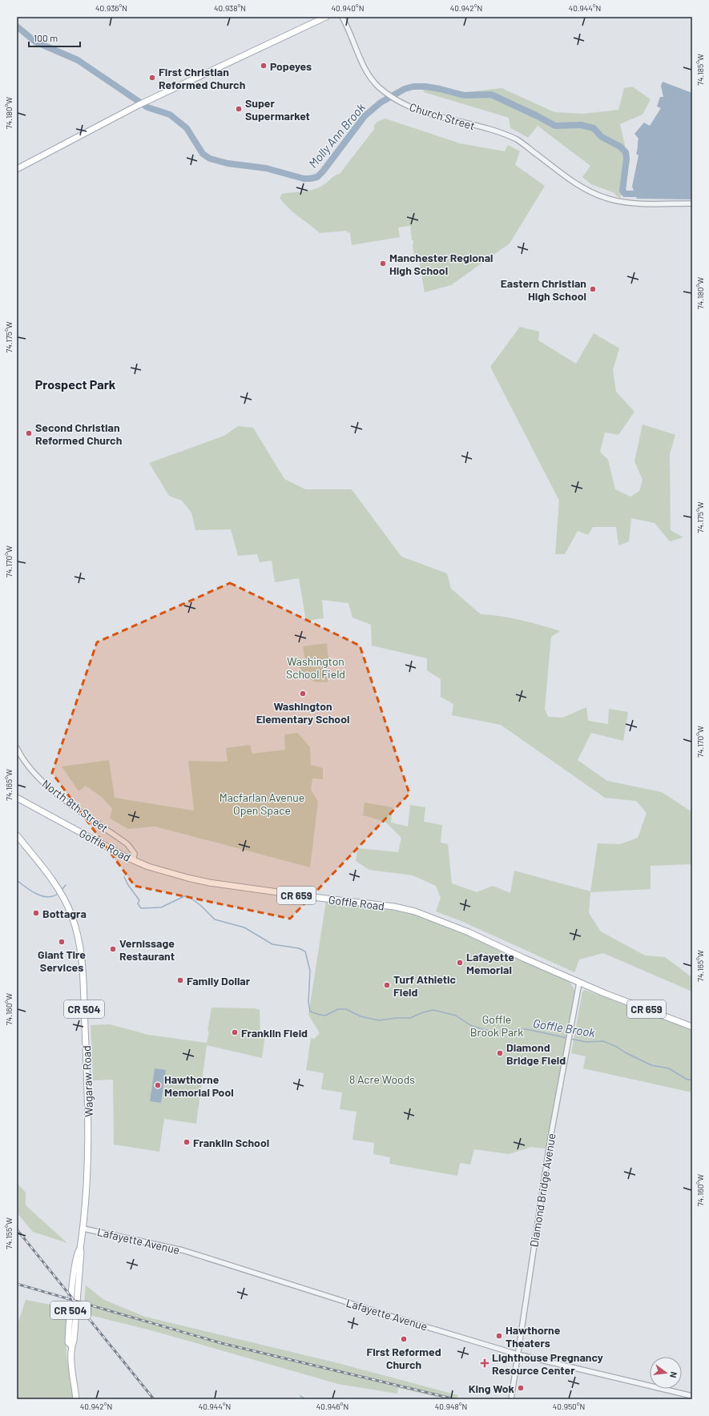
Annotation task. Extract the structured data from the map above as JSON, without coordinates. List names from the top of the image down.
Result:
{
  "streets": {
    "main road": [
      "Goffle Road",
      "CR 659",
      "CR 504",
      "Wagaraw Road"
    ],
    "street": [
      "Church Street",
      "North 8th Street",
      "Diamond Bridge Avenue",
      "Lafayette Avenue"
    ]
  },
  "crossings": [
    ["North 8th Street", "Goffle Road"],
    ["Goffle Road", "Diamond Bridge Avenue"],
    ["Wagaraw Road", "Lafayette Avenue"],
    ["Diamond Bridge Avenue", "Lafayette Avenue"]
  ],
  "districts": ["Prospect Park"],
  "water": ["Molly Ann Brook", "Goffle Brook"],
  "parks": [
    "Washington School Field",
    "Macfarlan Avenue Open Space",
    "Goffle Brook Park",
    "8 Acre Woods"
  ],
  "places": {
    "other": [
      "Popeyes",
      "First Christian Reformed Church",
      "Super Supermarket",
      "Manchester Regional High School",
      "Eastern Christian High School",
      "Second Christian Reformed Church",
      "Washington Elementary School",
      "Bottagra",
      "Giant Tire Services",
      "Vernissage Restaurant",
      "Lafayette Memorial",
      "Family Dollar",
      "Turf Athletic Field",
      "Franklin Field",
      "Diamond Bridge Field",
      "Hawthorne Memorial Pool",
      "Franklin School",
      "Hawthorne Theaters",
      "First Reformed Church",
      "King Wok"
    ],
    "health": ["Lighthouse Pregnancy Resource Center"]
  },
  "scale_bar": "100 m",
  "north": "right",
  "coordinates": [
    "40.936°N",
    "40.938°N",
    "40.940°N",
    "40.942°N",
    "40.944°N",
    "74.185°W",
    "74.180°W",
    "74.175°W",
    "74.170°W",
    "74.165°W",
    "74.160°W",
    "74.155°W",
    "40.946°N",
    "40.948°N",
    "40.950°N"
  ]
}
